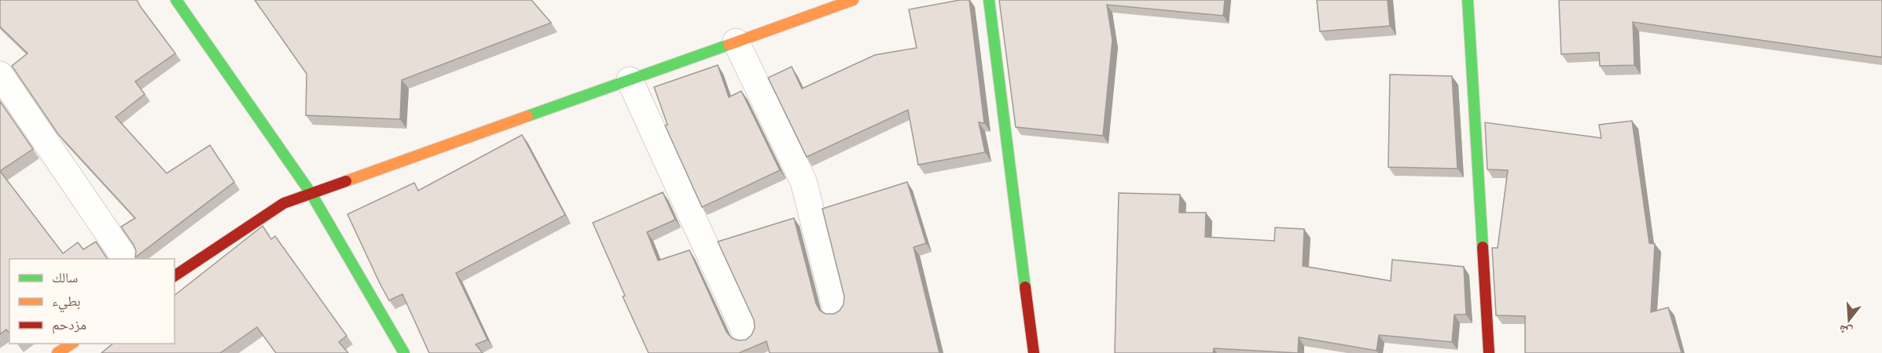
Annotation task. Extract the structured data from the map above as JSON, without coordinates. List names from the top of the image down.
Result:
{
  "legend": ["سالك", "بطيء", "مزدحم"],
  "north": "bottom"
}
